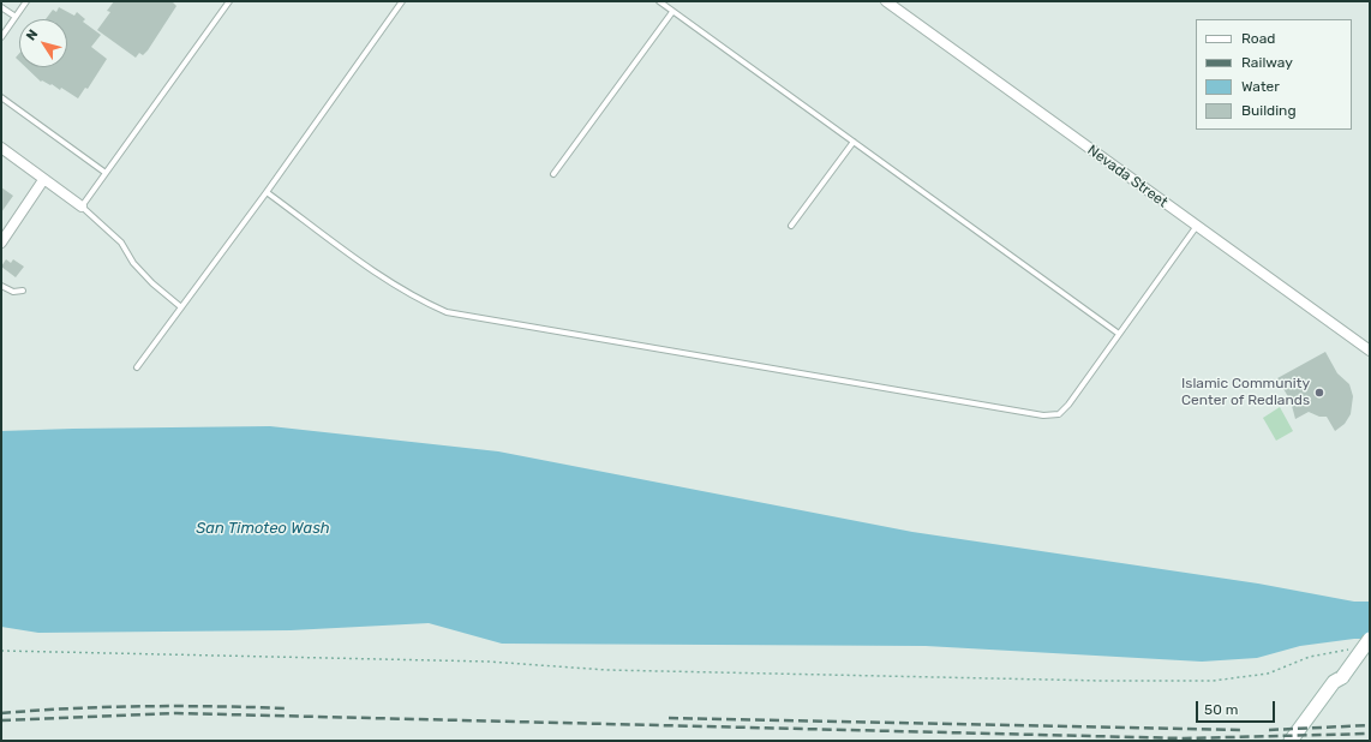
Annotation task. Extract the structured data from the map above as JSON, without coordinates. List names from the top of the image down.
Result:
{
  "streets": {
    "street": ["Nevada Street"]
  },
  "water": ["San Timoteo Wash"],
  "places": ["Islamic Community Center of Redlands"],
  "legend": [
    "Road",
    "Railway",
    "Water",
    "Building"
  ],
  "scale_bar": "50 m",
  "north": "top left"
}
